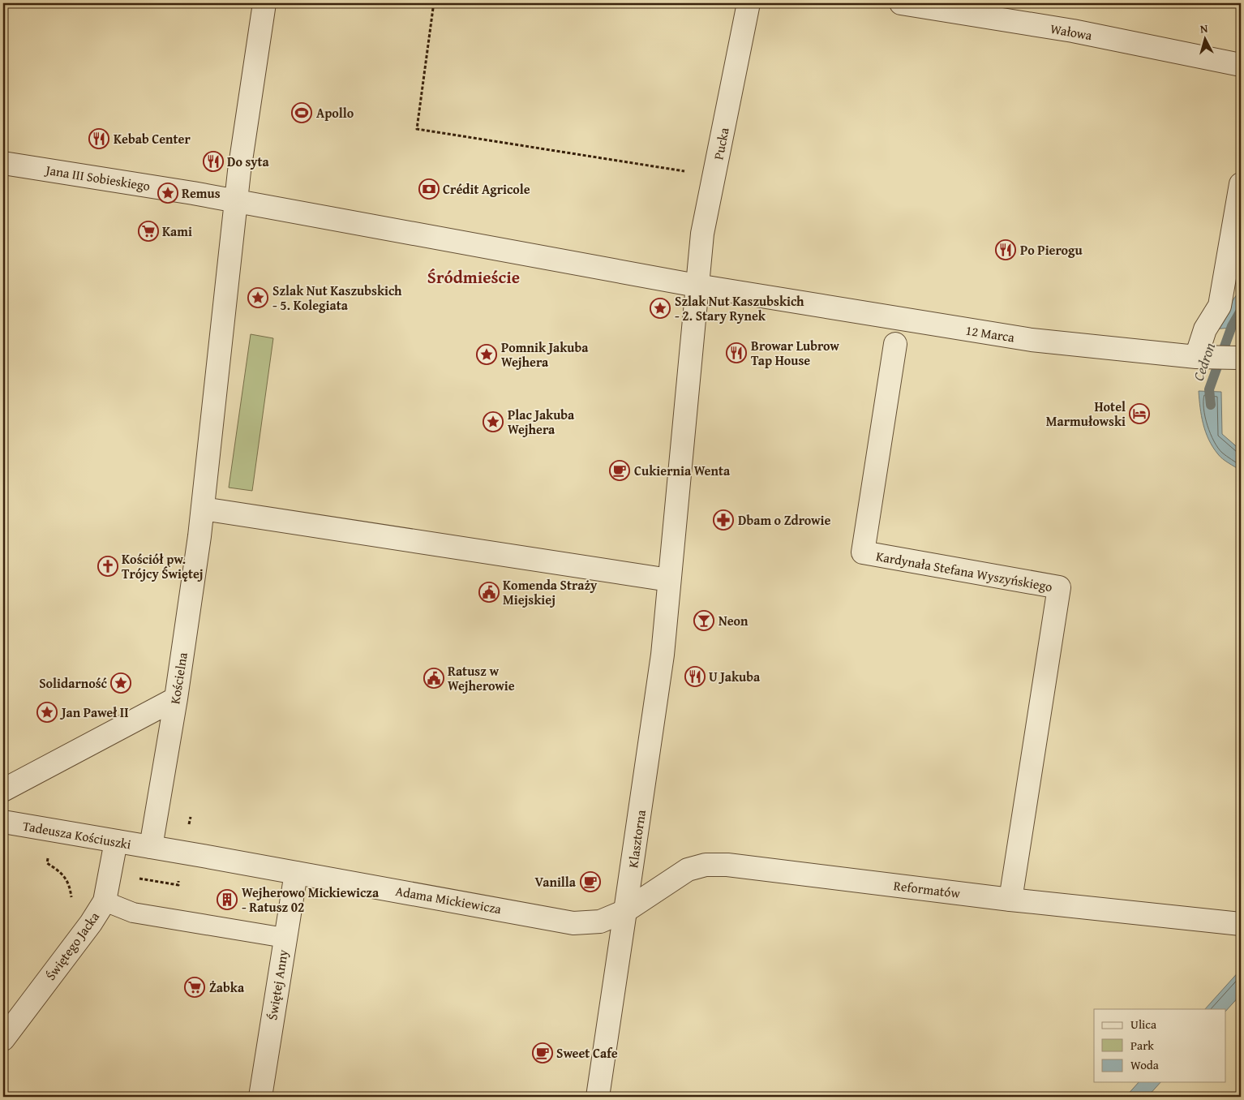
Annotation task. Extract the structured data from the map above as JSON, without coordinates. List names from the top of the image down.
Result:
{
  "streets": {
    "street": [
      "Wałowa",
      "Pucka",
      "Jana III Sobieskiego",
      "12 Marca",
      "Kardynała Stefana Wyszyńskiego",
      "Kościelna",
      "Tadeusza Kościuszki",
      "Klasztorna",
      "Reformatów",
      "Adama Mickiewicza",
      "Świętego Jacka",
      "Świętej Anny"
    ]
  },
  "crossings": [
    ["Pucka", "12 Marca"],
    ["12 Marca", "Kardynała Stefana Wyszyńskiego"],
    ["Kardynała Stefana Wyszyńskiego", "Reformatów"],
    ["Kościelna", "Tadeusza Kościuszki"],
    ["Kościelna", "Adama Mickiewicza"],
    ["Tadeusza Kościuszki", "Adama Mickiewicza"],
    ["Tadeusza Kościuszki", "Świętego Jacka"],
    ["Klasztorna", "Reformatów"],
    ["Klasztorna", "Adama Mickiewicza"],
    ["Reformatów", "Adama Mickiewicza"],
    ["Adama Mickiewicza", "Świętej Anny"]
  ],
  "districts": ["Śródmieście"],
  "water": ["Cedron"],
  "places": {
    "sports": ["Apollo"],
    "restaurant": [
      "Kebab Center",
      "Do syta",
      "Po Pierogu",
      "Browar Lubrow Tap House",
      "U Jakuba"
    ],
    "bank": ["Crédit Agricole"],
    "place": [
      "Remus",
      "Szlak Nut Kaszubskich - 5. Kolegiata",
      "Szlak Nut Kaszubskich - 2. Stary Rynek",
      "Pomnik Jakuba Wejhera",
      "Plac Jakuba Wejhera",
      "Solidarność",
      "Jan Paweł II"
    ],
    "supermarket": ["Kami", "Żabka"],
    "hotel": ["Hotel Marmułowski"],
    "cafe": ["Cukiernia Wenta", "Vanilla", "Sweet Cafe"],
    "pharmacy": ["Dbam o Zdrowie"],
    "church": ["Kościół pw. Trójcy Świętej"],
    "public building": ["Komenda Straży Miejskiej", "Ratusz w Wejherowie"],
    "bar": ["Neon"],
    "building": ["Wejherowo Mickiewicza - Ratusz 02"]
  },
  "legend": ["Ulica", "Park", "Woda"],
  "north": "top"
}
